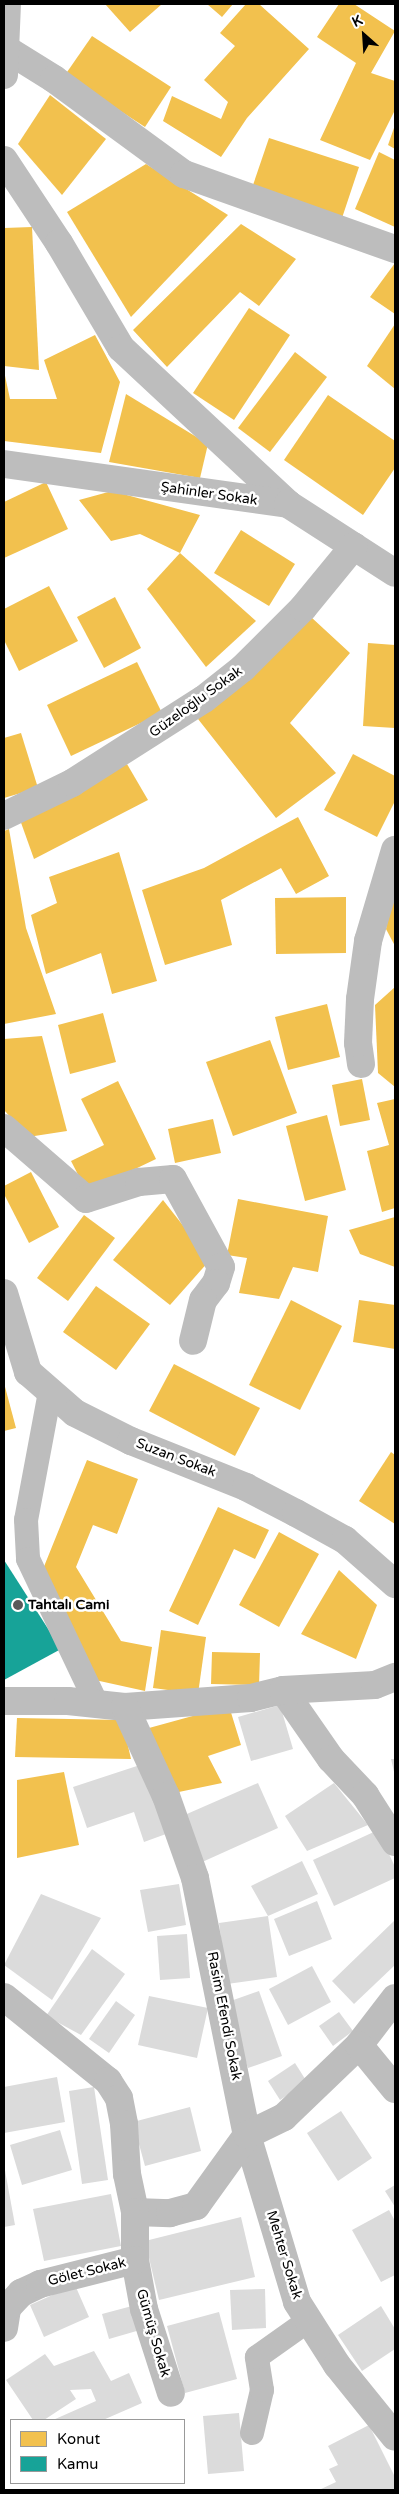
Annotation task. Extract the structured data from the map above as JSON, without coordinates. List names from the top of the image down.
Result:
{
  "streets": {
    "street": [
      "Şahinler Sokak",
      "Güzeloğlu Sokak",
      "Suzan Sokak",
      "Rasim Efendi Sokak",
      "Mehter Sokak",
      "Gölet Sokak",
      "Gümüş Sokak"
    ]
  },
  "crossings": [
    ["Şahinler Sokak", "Güzeloğlu Sokak"],
    ["Rasim Efendi Sokak", "Mehter Sokak"],
    ["Gölet Sokak", "Gümüş Sokak"]
  ],
  "places": ["Tahtalı Cami"],
  "legend": ["Konut", "Kamu"],
  "north": "top left"
}
